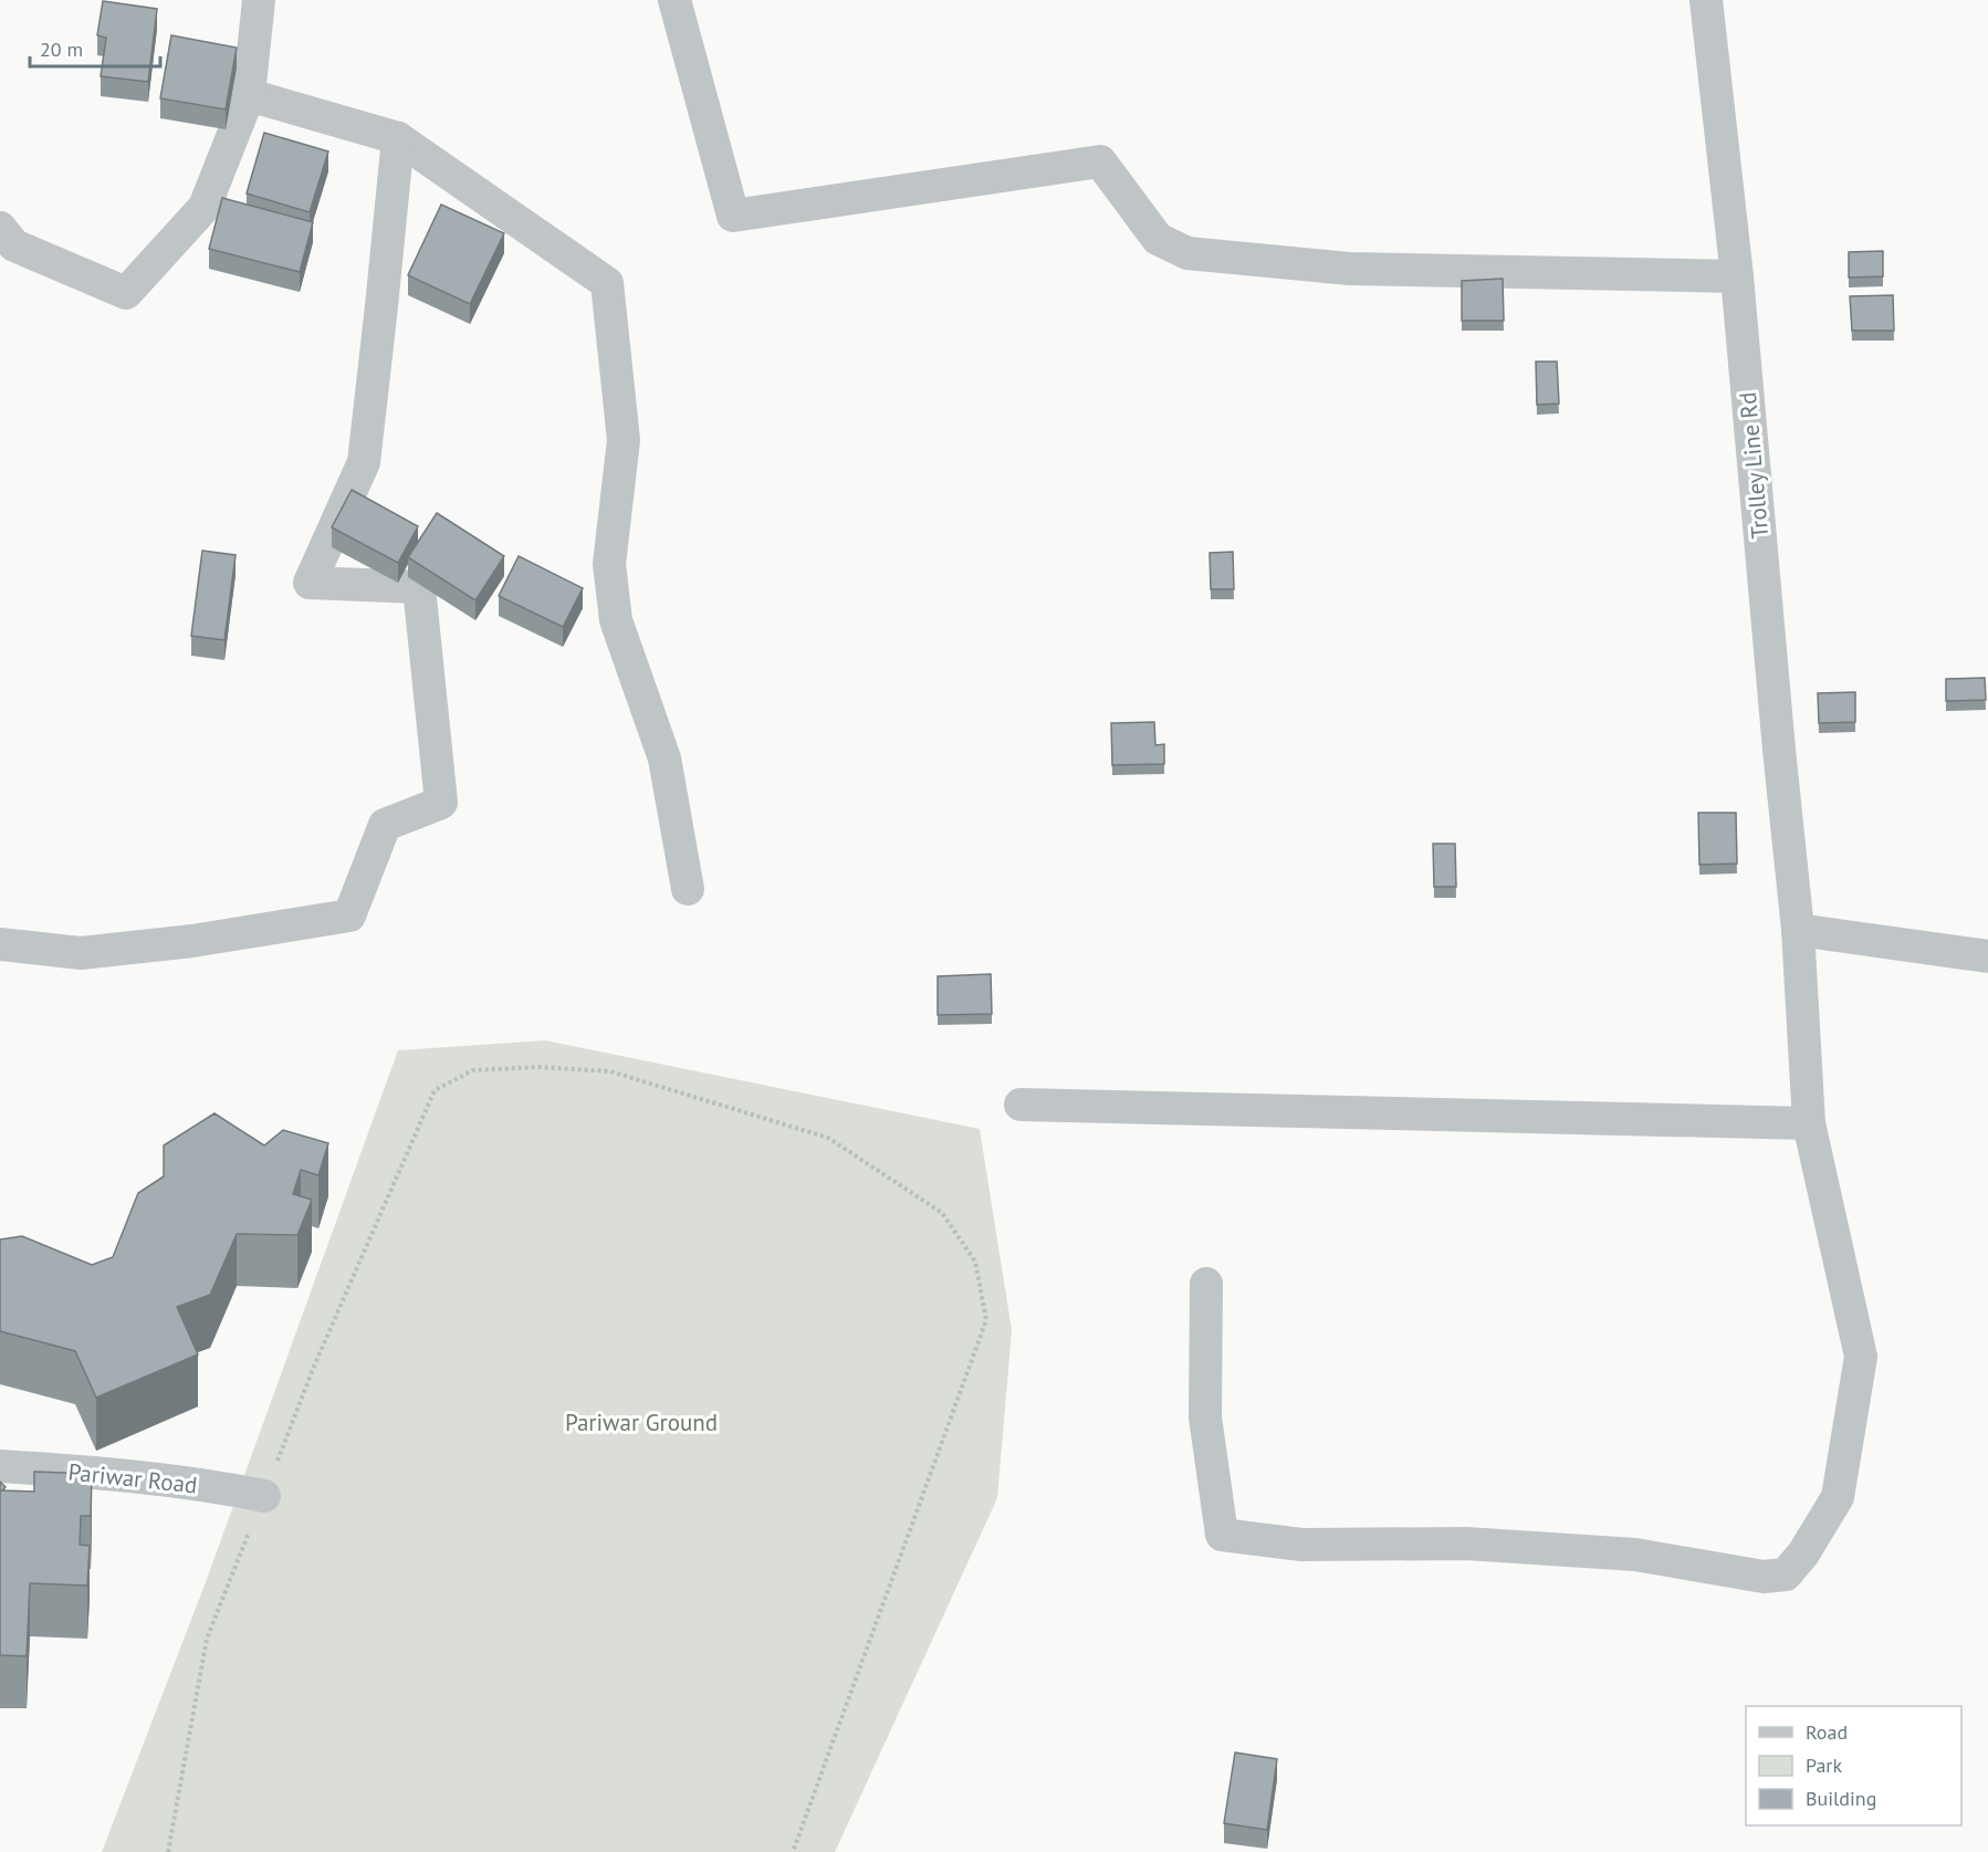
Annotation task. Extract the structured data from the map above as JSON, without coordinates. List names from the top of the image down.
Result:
{
  "streets": {
    "street": ["Trolley Line Rd", "Pariwar Road"]
  },
  "parks": ["Pariwar Ground"],
  "legend": ["Road", "Park", "Building"],
  "scale_bar": "20 m"
}
